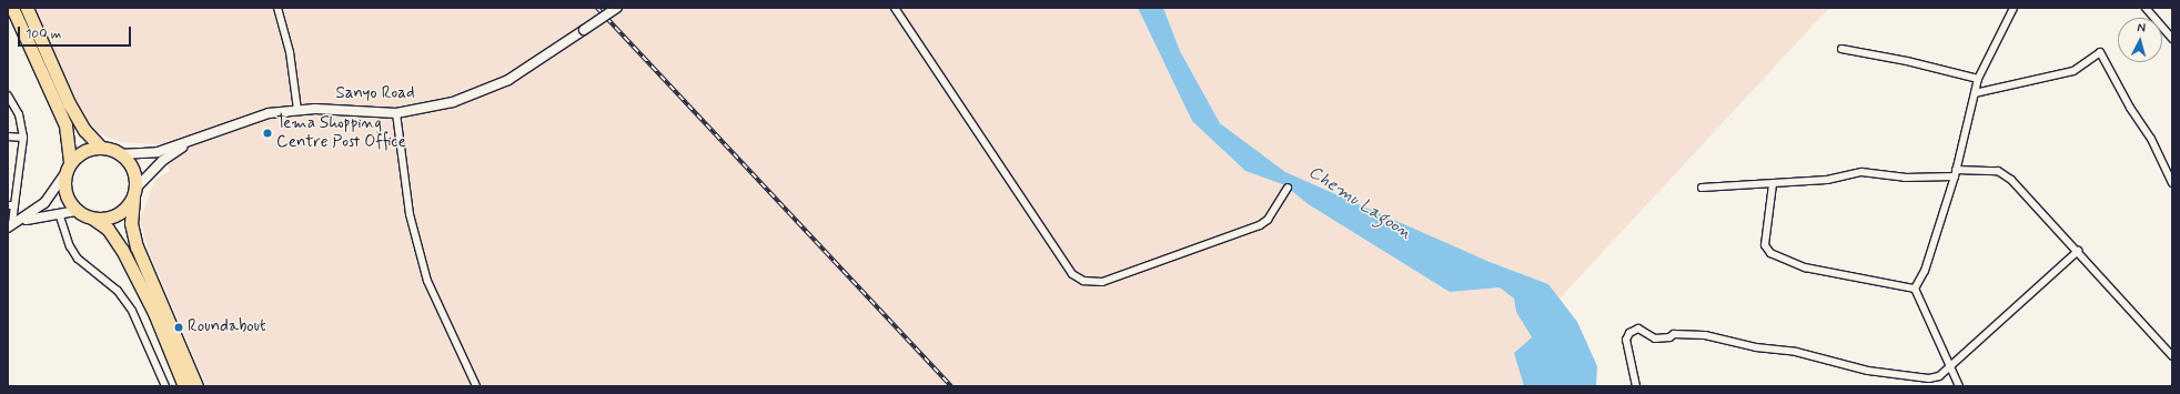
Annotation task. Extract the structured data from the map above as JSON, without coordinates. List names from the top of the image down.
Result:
{
  "streets": {
    "street": ["Sanyo Road"]
  },
  "water": ["Chemu Lagoon"],
  "places": ["Tema Shopping Centre Post Office", "Roundabout"],
  "scale_bar": "100 m",
  "north": "top"
}
